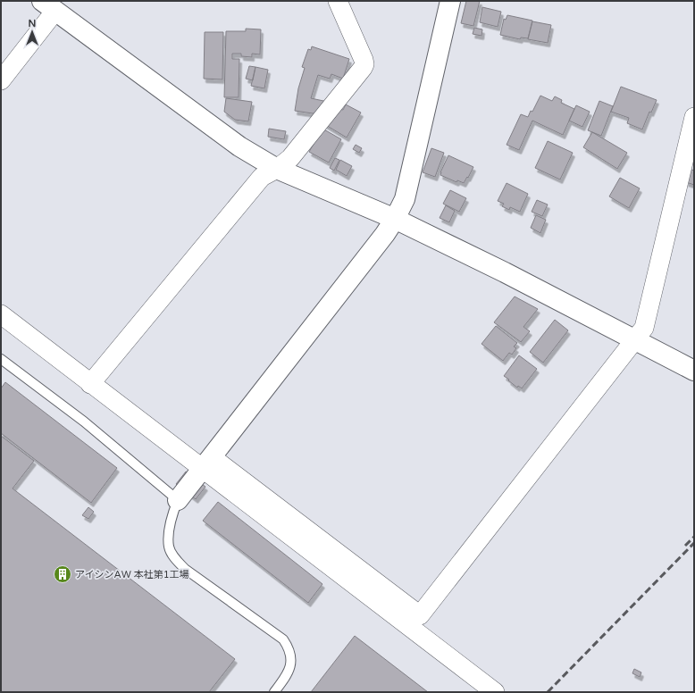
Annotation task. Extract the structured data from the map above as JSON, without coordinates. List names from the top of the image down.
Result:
{
  "places": {
    "building": ["アイシンAW 本社第1工場"]
  },
  "north": "top"
}
